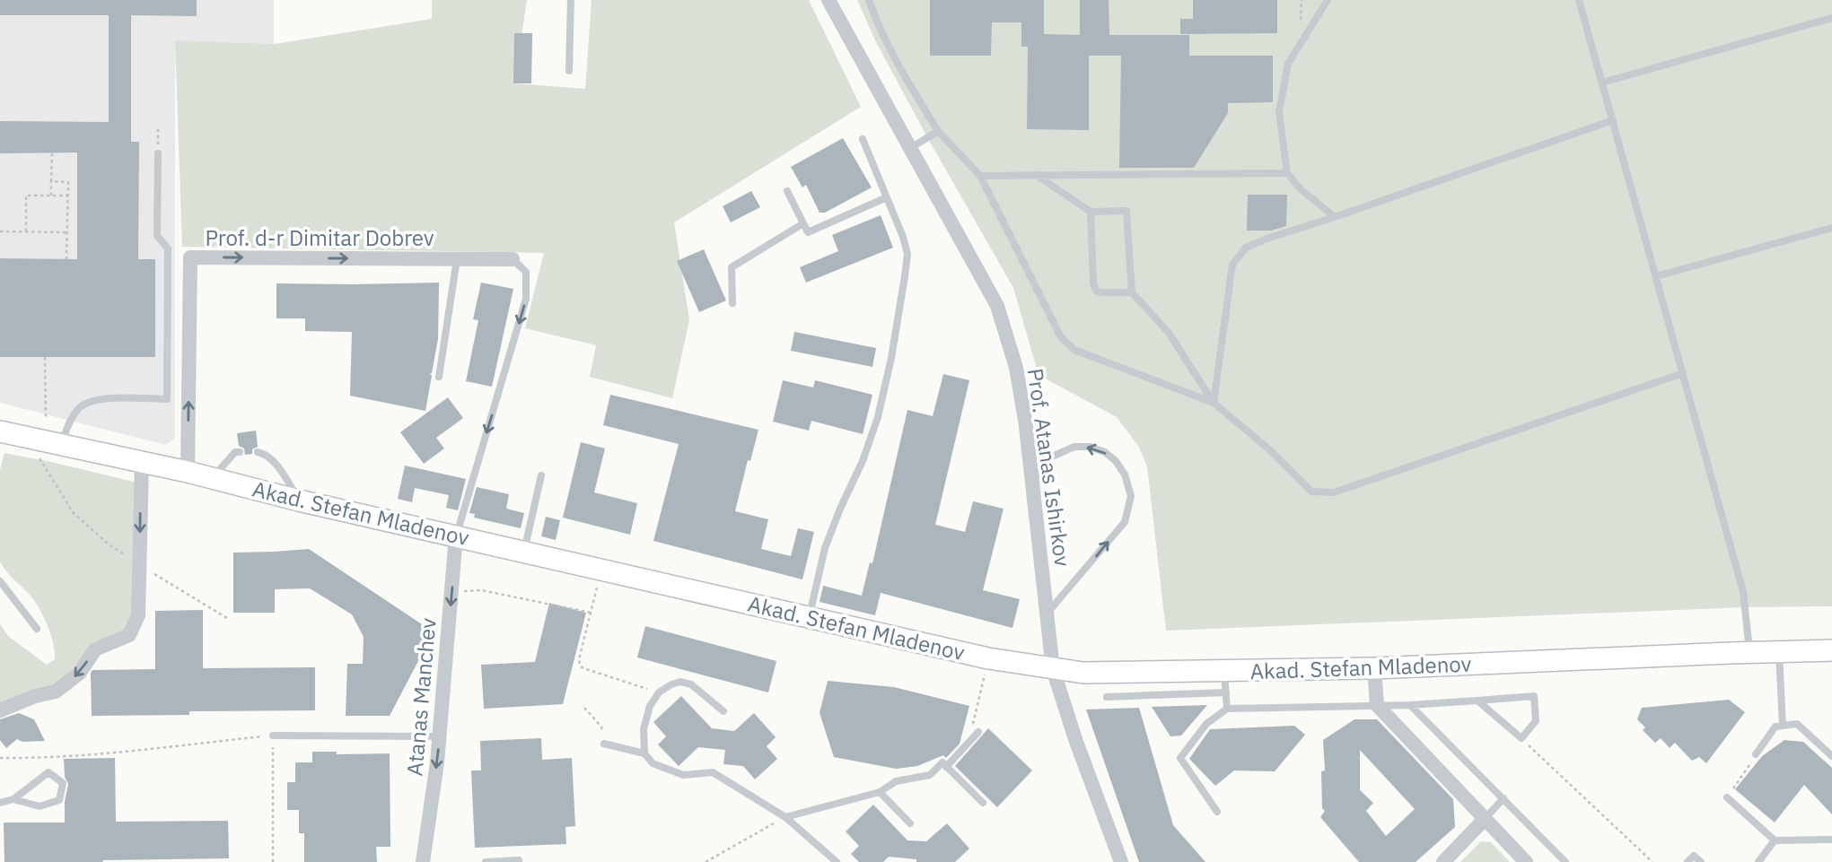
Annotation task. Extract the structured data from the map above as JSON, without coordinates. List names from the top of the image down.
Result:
{
  "streets": {
    "street": [
      "Prof. d-r Dimitar Dobrev",
      "Prof. Atanas Ishirkov",
      "Akad. Stefan Mladenov",
      "Atanas Manchev"
    ]
  },
  "crossings": [
    ["Prof. d-r Dimitar Dobrev", "Akad. Stefan Mladenov"],
    ["Prof. Atanas Ishirkov", "Akad. Stefan Mladenov"],
    ["Akad. Stefan Mladenov", "Atanas Manchev"]
  ],
  "one_way": ["Atanas Manchev"]
}
